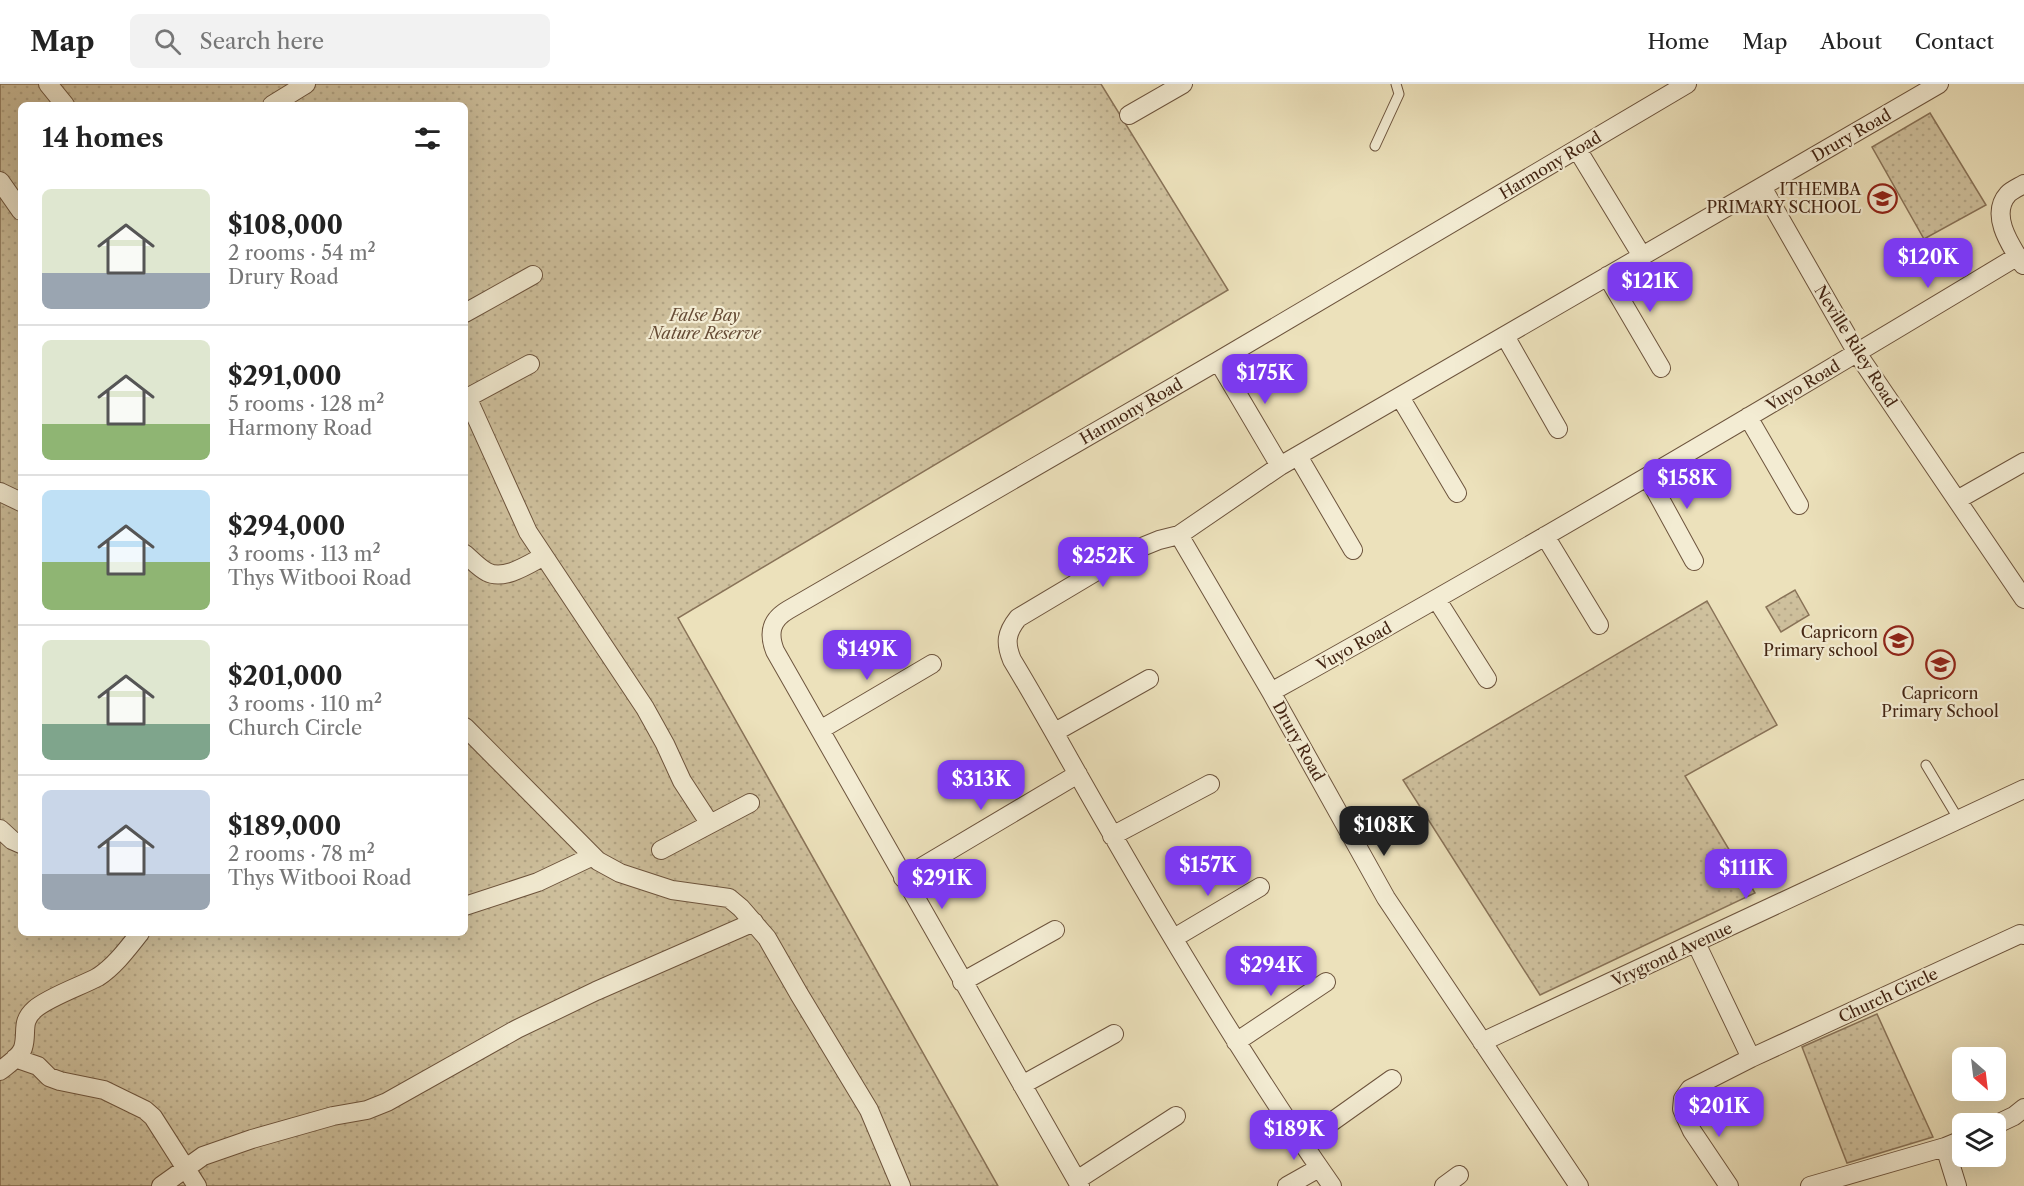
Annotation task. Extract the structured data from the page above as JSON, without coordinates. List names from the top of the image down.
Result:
{
  "streets": {
    "street": [
      "Drury Road",
      "Harmony Road",
      "Neville Riley Road",
      "Vuyo Road",
      "Vrygrond Avenue",
      "Church Circle"
    ]
  },
  "crossings": [
    ["Drury Road", "Neville Riley Road"],
    ["Drury Road", "Vuyo Road"],
    ["Drury Road", "Vrygrond Avenue"],
    ["Neville Riley Road", "Vuyo Road"]
  ],
  "parks": ["False Bay Nature Reserve"],
  "places": {
    "school or university": ["ITHEMBA PRIMARY SCHOOL", "Capricorn Primary school", "Capricorn Primary School"]
  },
  "north": "bottom right",
  "page": {
    "header": "Map",
    "search": "Search here",
    "nav": [
      "Home",
      "Map",
      "About",
      "Contact"
    ],
    "heading": "14 homes",
    "list": [
      {
        "name": "$108,000",
        "note": "2 rooms · 54 m² · Drury Road"
      },
      {
        "name": "$291,000",
        "note": "5 rooms · 128 m² · Harmony Road"
      },
      {
        "name": "$294,000",
        "note": "3 rooms · 113 m² · Thys Witbooi Road"
      },
      {
        "name": "$201,000",
        "note": "3 rooms · 110 m² · Church Circle"
      },
      {
        "name": "$189,000",
        "note": "2 rooms · 78 m² · Thys Witbooi Road"
      }
    ],
    "price": [
      "$120K",
      "$121K",
      "$175K",
      "$158K",
      "$252K",
      "$149K",
      "$313K",
      "$108K",
      "$157K",
      "$111K",
      "$291K",
      "$294K",
      "$201K",
      "$189K"
    ]
  }
}
